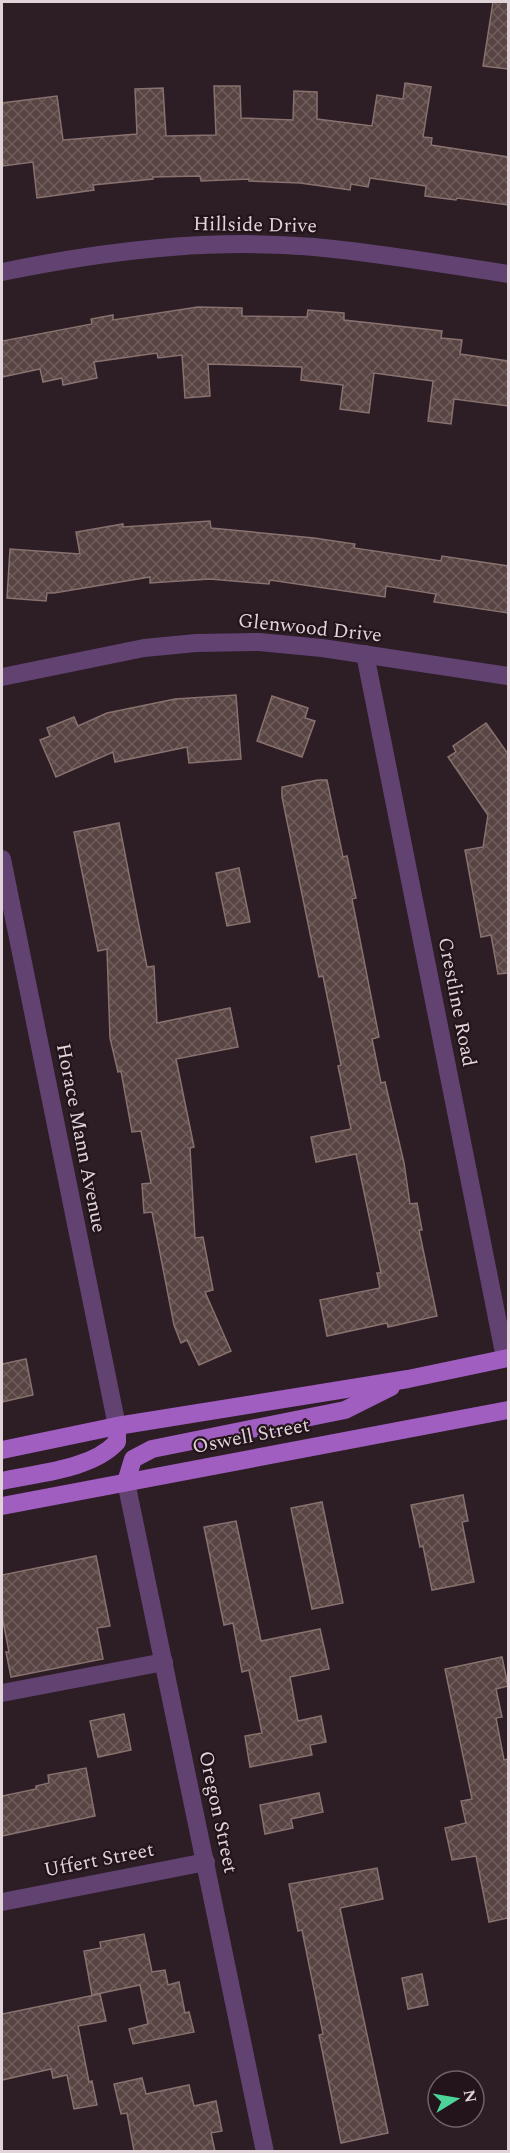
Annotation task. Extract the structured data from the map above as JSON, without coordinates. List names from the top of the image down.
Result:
{
  "streets": {
    "main road": ["Oswell Street"],
    "street": [
      "Hillside Drive",
      "Glenwood Drive",
      "Crestline Road",
      "Horace Mann Avenue",
      "Oregon Street",
      "Uffert Street"
    ]
  },
  "crossings": [
    ["Glenwood Drive", "Crestline Road"],
    ["Crestline Road", "Oswell Street"],
    ["Horace Mann Avenue", "Oswell Street"],
    ["Oswell Street", "Oregon Street"],
    ["Oregon Street", "Uffert Street"]
  ],
  "north": "right"
}
